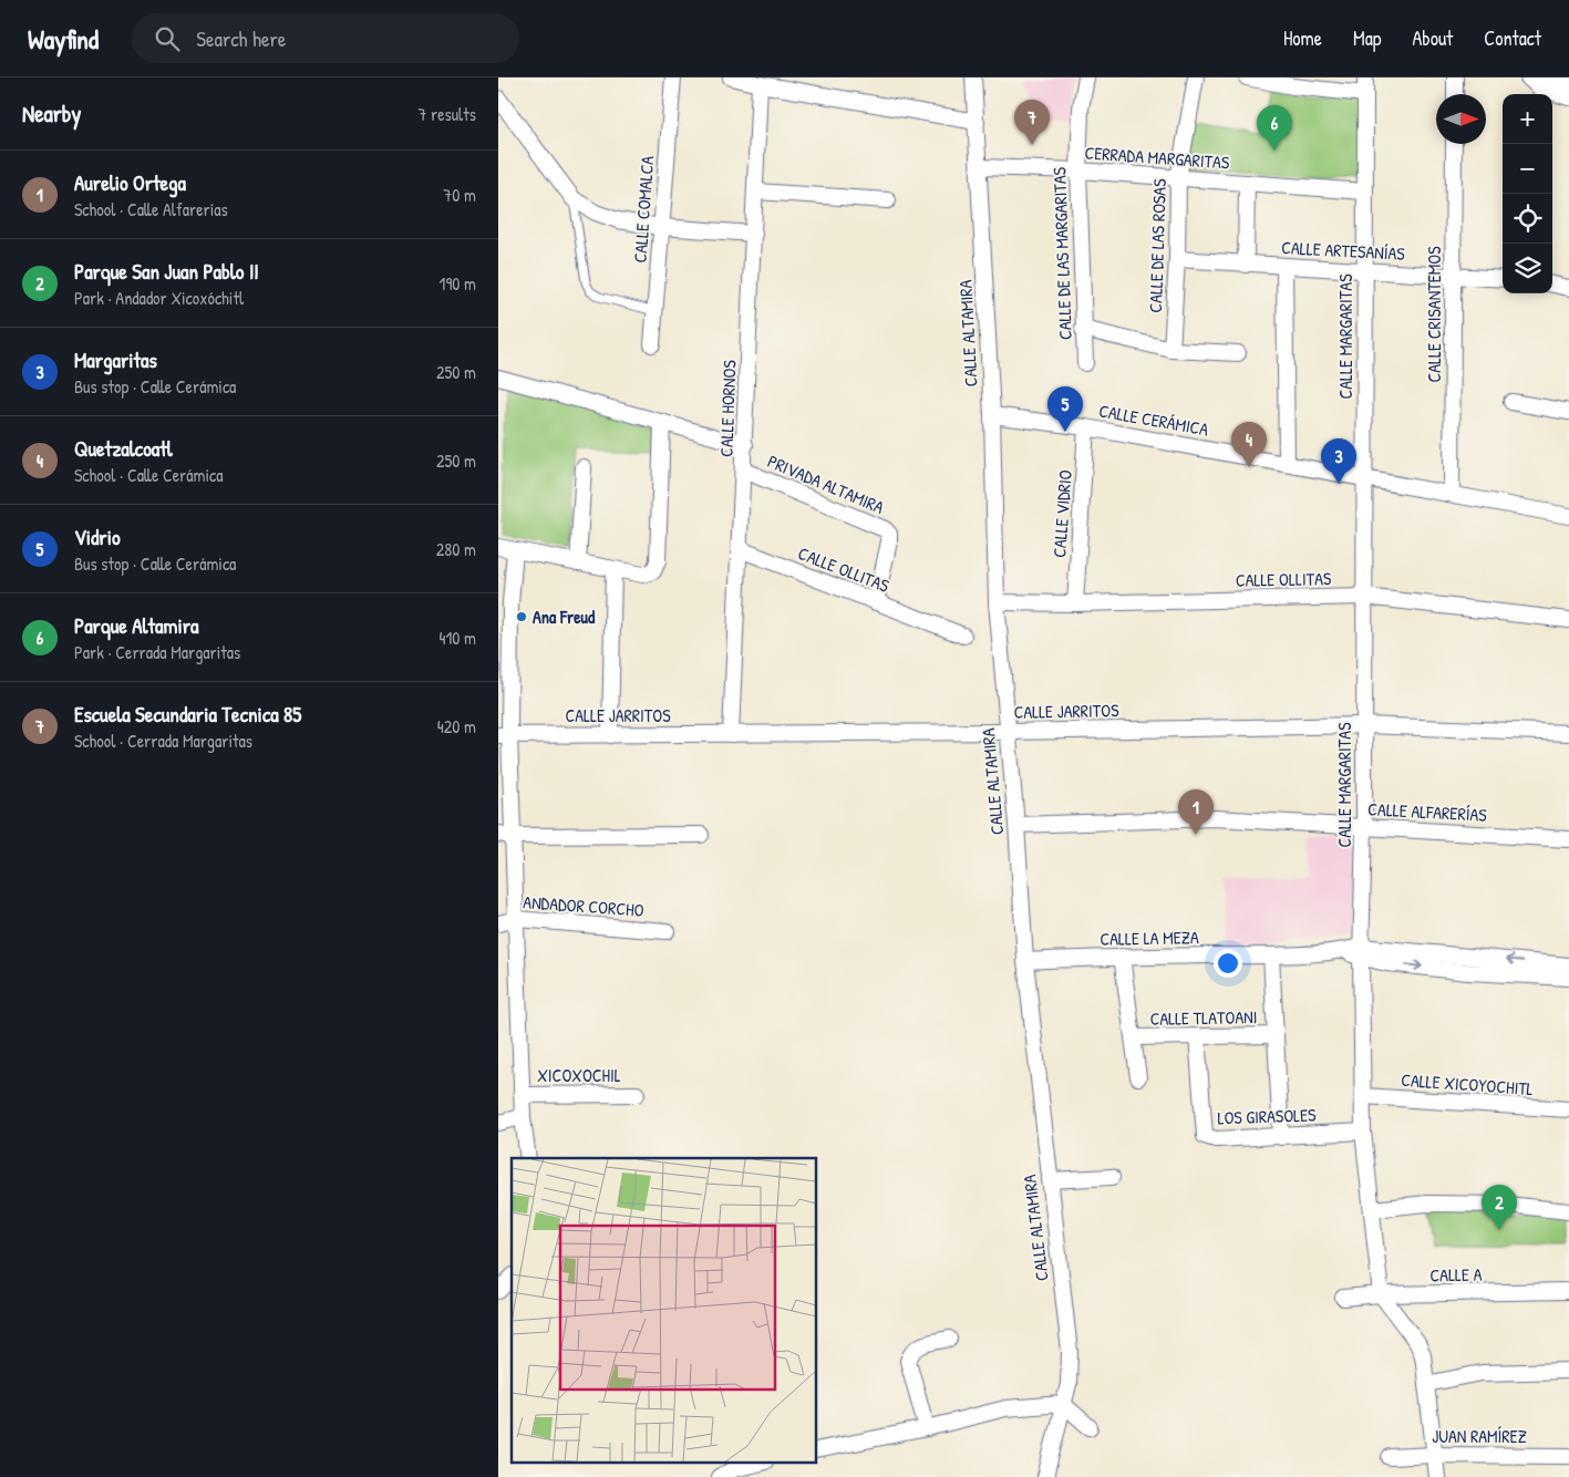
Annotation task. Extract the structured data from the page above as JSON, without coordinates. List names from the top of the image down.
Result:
{
  "streets": {
    "street": [
      "CERRADA MARGARITAS",
      "CALLE COMALCA",
      "CALLE DE LAS ROSAS",
      "CALLE ARTESANÍAS",
      "CALLE DE LAS MARGARITAS",
      "CALLE CRISANTEMOS",
      "CALLE ALTAMIRA",
      "CALLE MARGARITAS",
      "CALLE HORNOS",
      "CALLE CERÁMICA",
      "PRIVADA ALTAMIRA",
      "CALLE VIDRIO",
      "CALLE OLLITAS",
      "CALLE JARRITOS",
      "CALLE ALFARERÍAS",
      "ANDADOR CORCHO",
      "CALLE LA MEZA",
      "CALLE TLATOANI",
      "XICOXOCHIL",
      "CALLE XICOYOCHITL",
      "LOS GIRASOLES",
      "CALLE A",
      "JUAN RAMÍREZ"
    ]
  },
  "crossings": [
    ["CERRADA MARGARITAS", "CALLE DE LAS ROSAS"],
    ["CERRADA MARGARITAS", "CALLE DE LAS MARGARITAS"],
    ["CERRADA MARGARITAS", "CALLE ALTAMIRA"],
    ["CERRADA MARGARITAS", "CALLE MARGARITAS"],
    ["CALLE DE LAS ROSAS", "CALLE ARTESANÍAS"],
    ["CALLE ARTESANÍAS", "CALLE CRISANTEMOS"],
    ["CALLE ARTESANÍAS", "CALLE MARGARITAS"],
    ["CALLE CRISANTEMOS", "CALLE CERÁMICA"],
    ["CALLE ALTAMIRA", "CALLE CERÁMICA"],
    ["CALLE ALTAMIRA", "CALLE OLLITAS"],
    ["CALLE ALTAMIRA", "CALLE JARRITOS"],
    ["CALLE ALTAMIRA", "CALLE ALFARERÍAS"],
    ["CALLE ALTAMIRA", "CALLE LA MEZA"],
    ["CALLE MARGARITAS", "CALLE CERÁMICA"],
    ["CALLE MARGARITAS", "CALLE OLLITAS"],
    ["CALLE MARGARITAS", "CALLE JARRITOS"],
    ["CALLE MARGARITAS", "CALLE ALFARERÍAS"],
    ["CALLE MARGARITAS", "CALLE LA MEZA"],
    ["CALLE MARGARITAS", "CALLE XICOYOCHITL"],
    ["CALLE MARGARITAS", "LOS GIRASOLES"],
    ["CALLE MARGARITAS", "CALLE A"],
    ["CALLE HORNOS", "PRIVADA ALTAMIRA"],
    ["CALLE HORNOS", "CALLE OLLITAS"],
    ["CALLE HORNOS", "CALLE JARRITOS"],
    ["CALLE CERÁMICA", "CALLE VIDRIO"],
    ["PRIVADA ALTAMIRA", "CALLE OLLITAS"],
    ["CALLE VIDRIO", "CALLE OLLITAS"],
    ["CALLE TLATOANI", "LOS GIRASOLES"]
  ],
  "places": ["Ana Freud"],
  "north": "right",
  "page": {
    "header": "Wayfind",
    "search": "Search here",
    "nav": [
      "Home",
      "Map",
      "About",
      "Contact"
    ],
    "heading": ["Nearby", "7 results"],
    "map_buttons": ["+", "−"],
    "pins": [
      "7",
      "6",
      "5",
      "4",
      "3",
      "1",
      "2"
    ],
    "list": [
      {
        "mark": "1",
        "name": "Aurelio Ortega",
        "note": "School · Calle Alfarerías",
        "value": "70 m"
      },
      {
        "mark": "2",
        "name": "Parque San Juan Pablo II",
        "note": "Park · Andador Xicoxóchitl",
        "value": "190 m"
      },
      {
        "mark": "3",
        "name": "Margaritas",
        "note": "Bus stop · Calle Cerámica",
        "value": "250 m"
      },
      {
        "mark": "4",
        "name": "Quetzalcoatl",
        "note": "School · Calle Cerámica",
        "value": "250 m"
      },
      {
        "mark": "5",
        "name": "Vidrio",
        "note": "Bus stop · Calle Cerámica",
        "value": "280 m"
      },
      {
        "mark": "6",
        "name": "Parque Altamira",
        "note": "Park · Cerrada Margaritas",
        "value": "410 m"
      },
      {
        "mark": "7",
        "name": "Escuela Secundaria Tecnica 85",
        "note": "School · Cerrada Margaritas",
        "value": "420 m"
      }
    ]
  }
}
